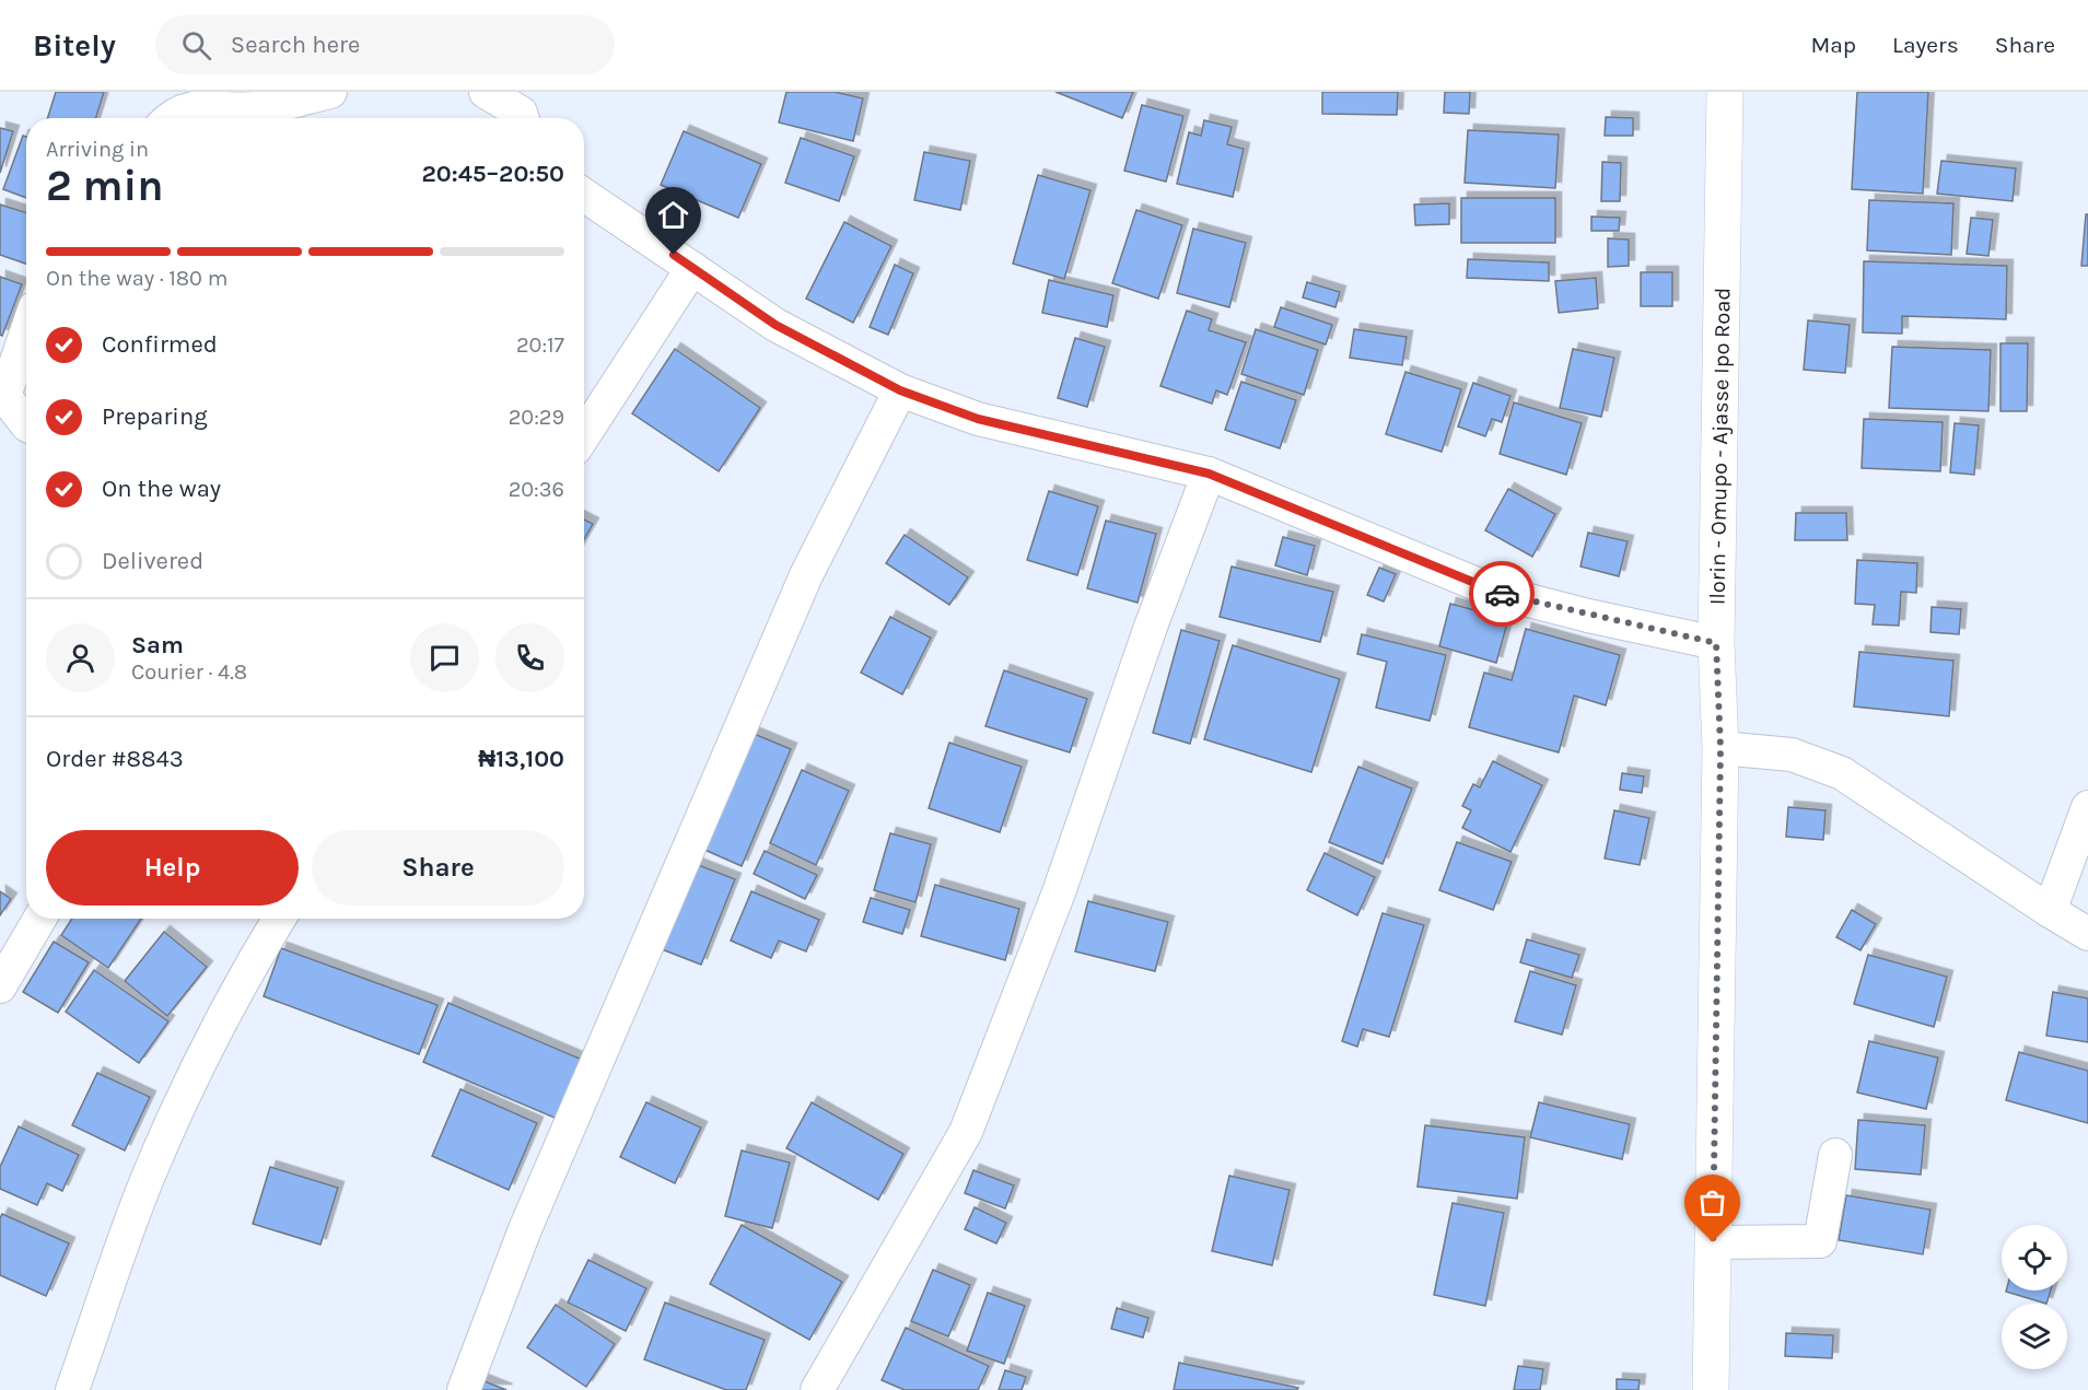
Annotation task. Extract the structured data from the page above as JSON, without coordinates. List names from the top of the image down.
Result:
{
  "streets": {
    "highway": ["Ilorin - Omupo - Ajasse Ipo Road"]
  },
  "page": {
    "header": "Bitely",
    "search": "Search here",
    "nav": ["Map", "Layers", "Share"],
    "heading": ["2 min", "Arriving in", "20:45–20:50"],
    "panel": [
      "Sam",
      "Courier · 4.8",
      "Order #8843",
      "₦13,100"
    ],
    "bar": "On the way · 180 m",
    "list": [
      ["Confirmed", "20:17"],
      ["Preparing", "20:29"],
      ["On the way", "20:36"],
      "Delivered"
    ],
    "buttons": ["Help", "Share"]
  }
}
